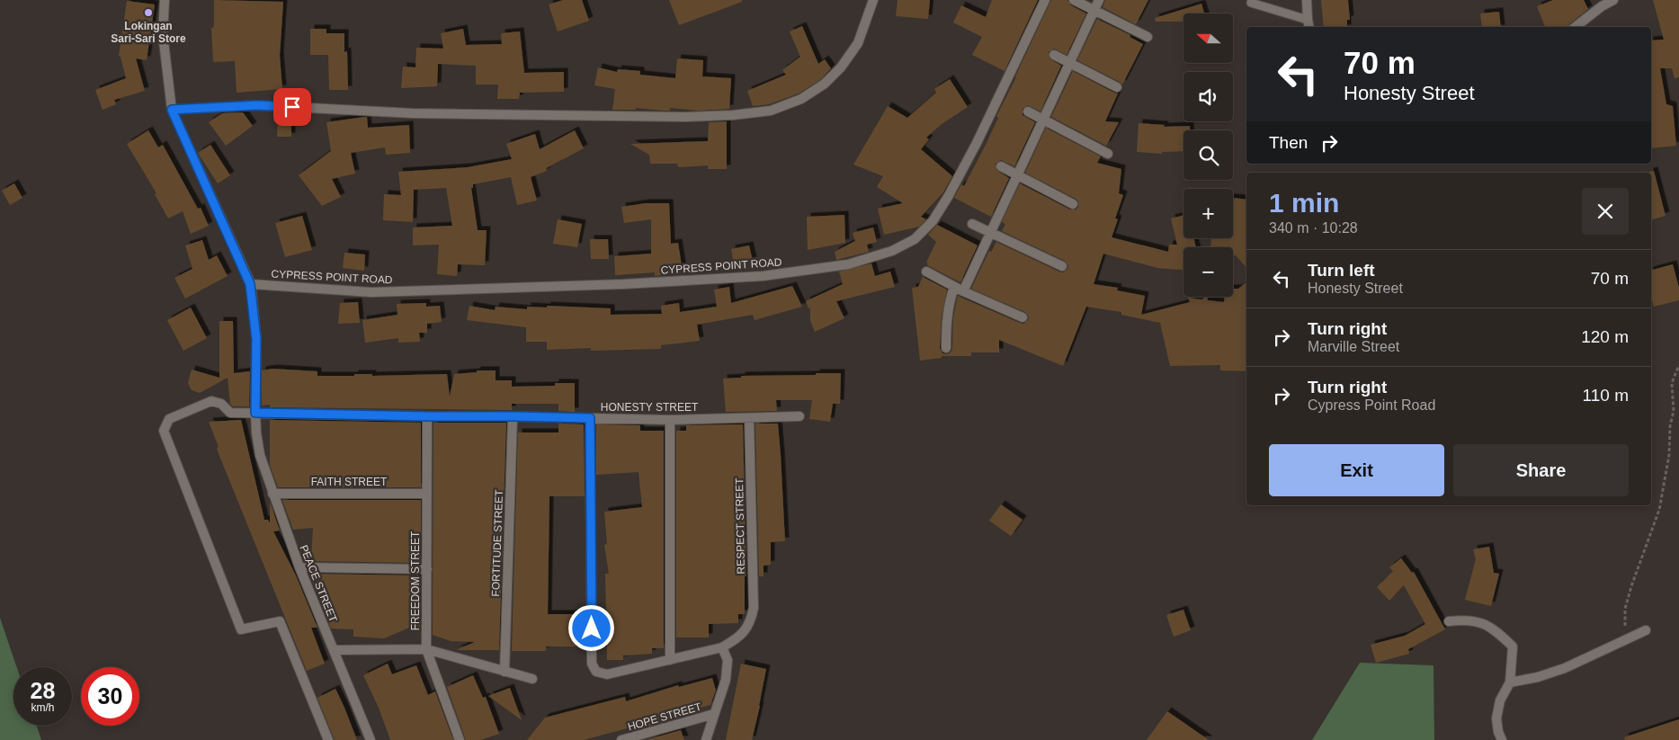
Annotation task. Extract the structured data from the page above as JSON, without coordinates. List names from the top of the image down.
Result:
{
  "streets": {
    "street": [
      "CYPRESS POINT ROAD",
      "HONESTY STREET",
      "FAITH STREET",
      "RESPECT STREET",
      "FORTITUDE STREET",
      "FREEDOM STREET",
      "PEACE STREET",
      "HOPE STREET"
    ]
  },
  "crossings": [
    ["CYPRESS POINT ROAD", "PEACE STREET"],
    ["HONESTY STREET", "RESPECT STREET"],
    ["HONESTY STREET", "FORTITUDE STREET"],
    ["HONESTY STREET", "FREEDOM STREET"],
    ["HONESTY STREET", "PEACE STREET"],
    ["FAITH STREET", "FREEDOM STREET"],
    ["FAITH STREET", "PEACE STREET"]
  ],
  "places": ["Lokingan Sari-Sari Store"],
  "north": "left",
  "page": {
    "map_buttons": ["+", "−"],
    "turn": ["70 m", "Honesty Street"],
    "then": "Then",
    "heading": ["1 min", "340 m · 10:28"],
    "list": [
      {
        "name": "Turn left",
        "note": "Honesty Street",
        "value": "70 m"
      },
      {
        "name": "Turn right",
        "note": "Marville Street",
        "value": "120 m"
      },
      {
        "name": "Turn right",
        "note": "Cypress Point Road",
        "value": "110 m"
      }
    ],
    "buttons": ["Exit", "Share"],
    "speed": "28 km/h",
    "limit": "30"
  }
}
